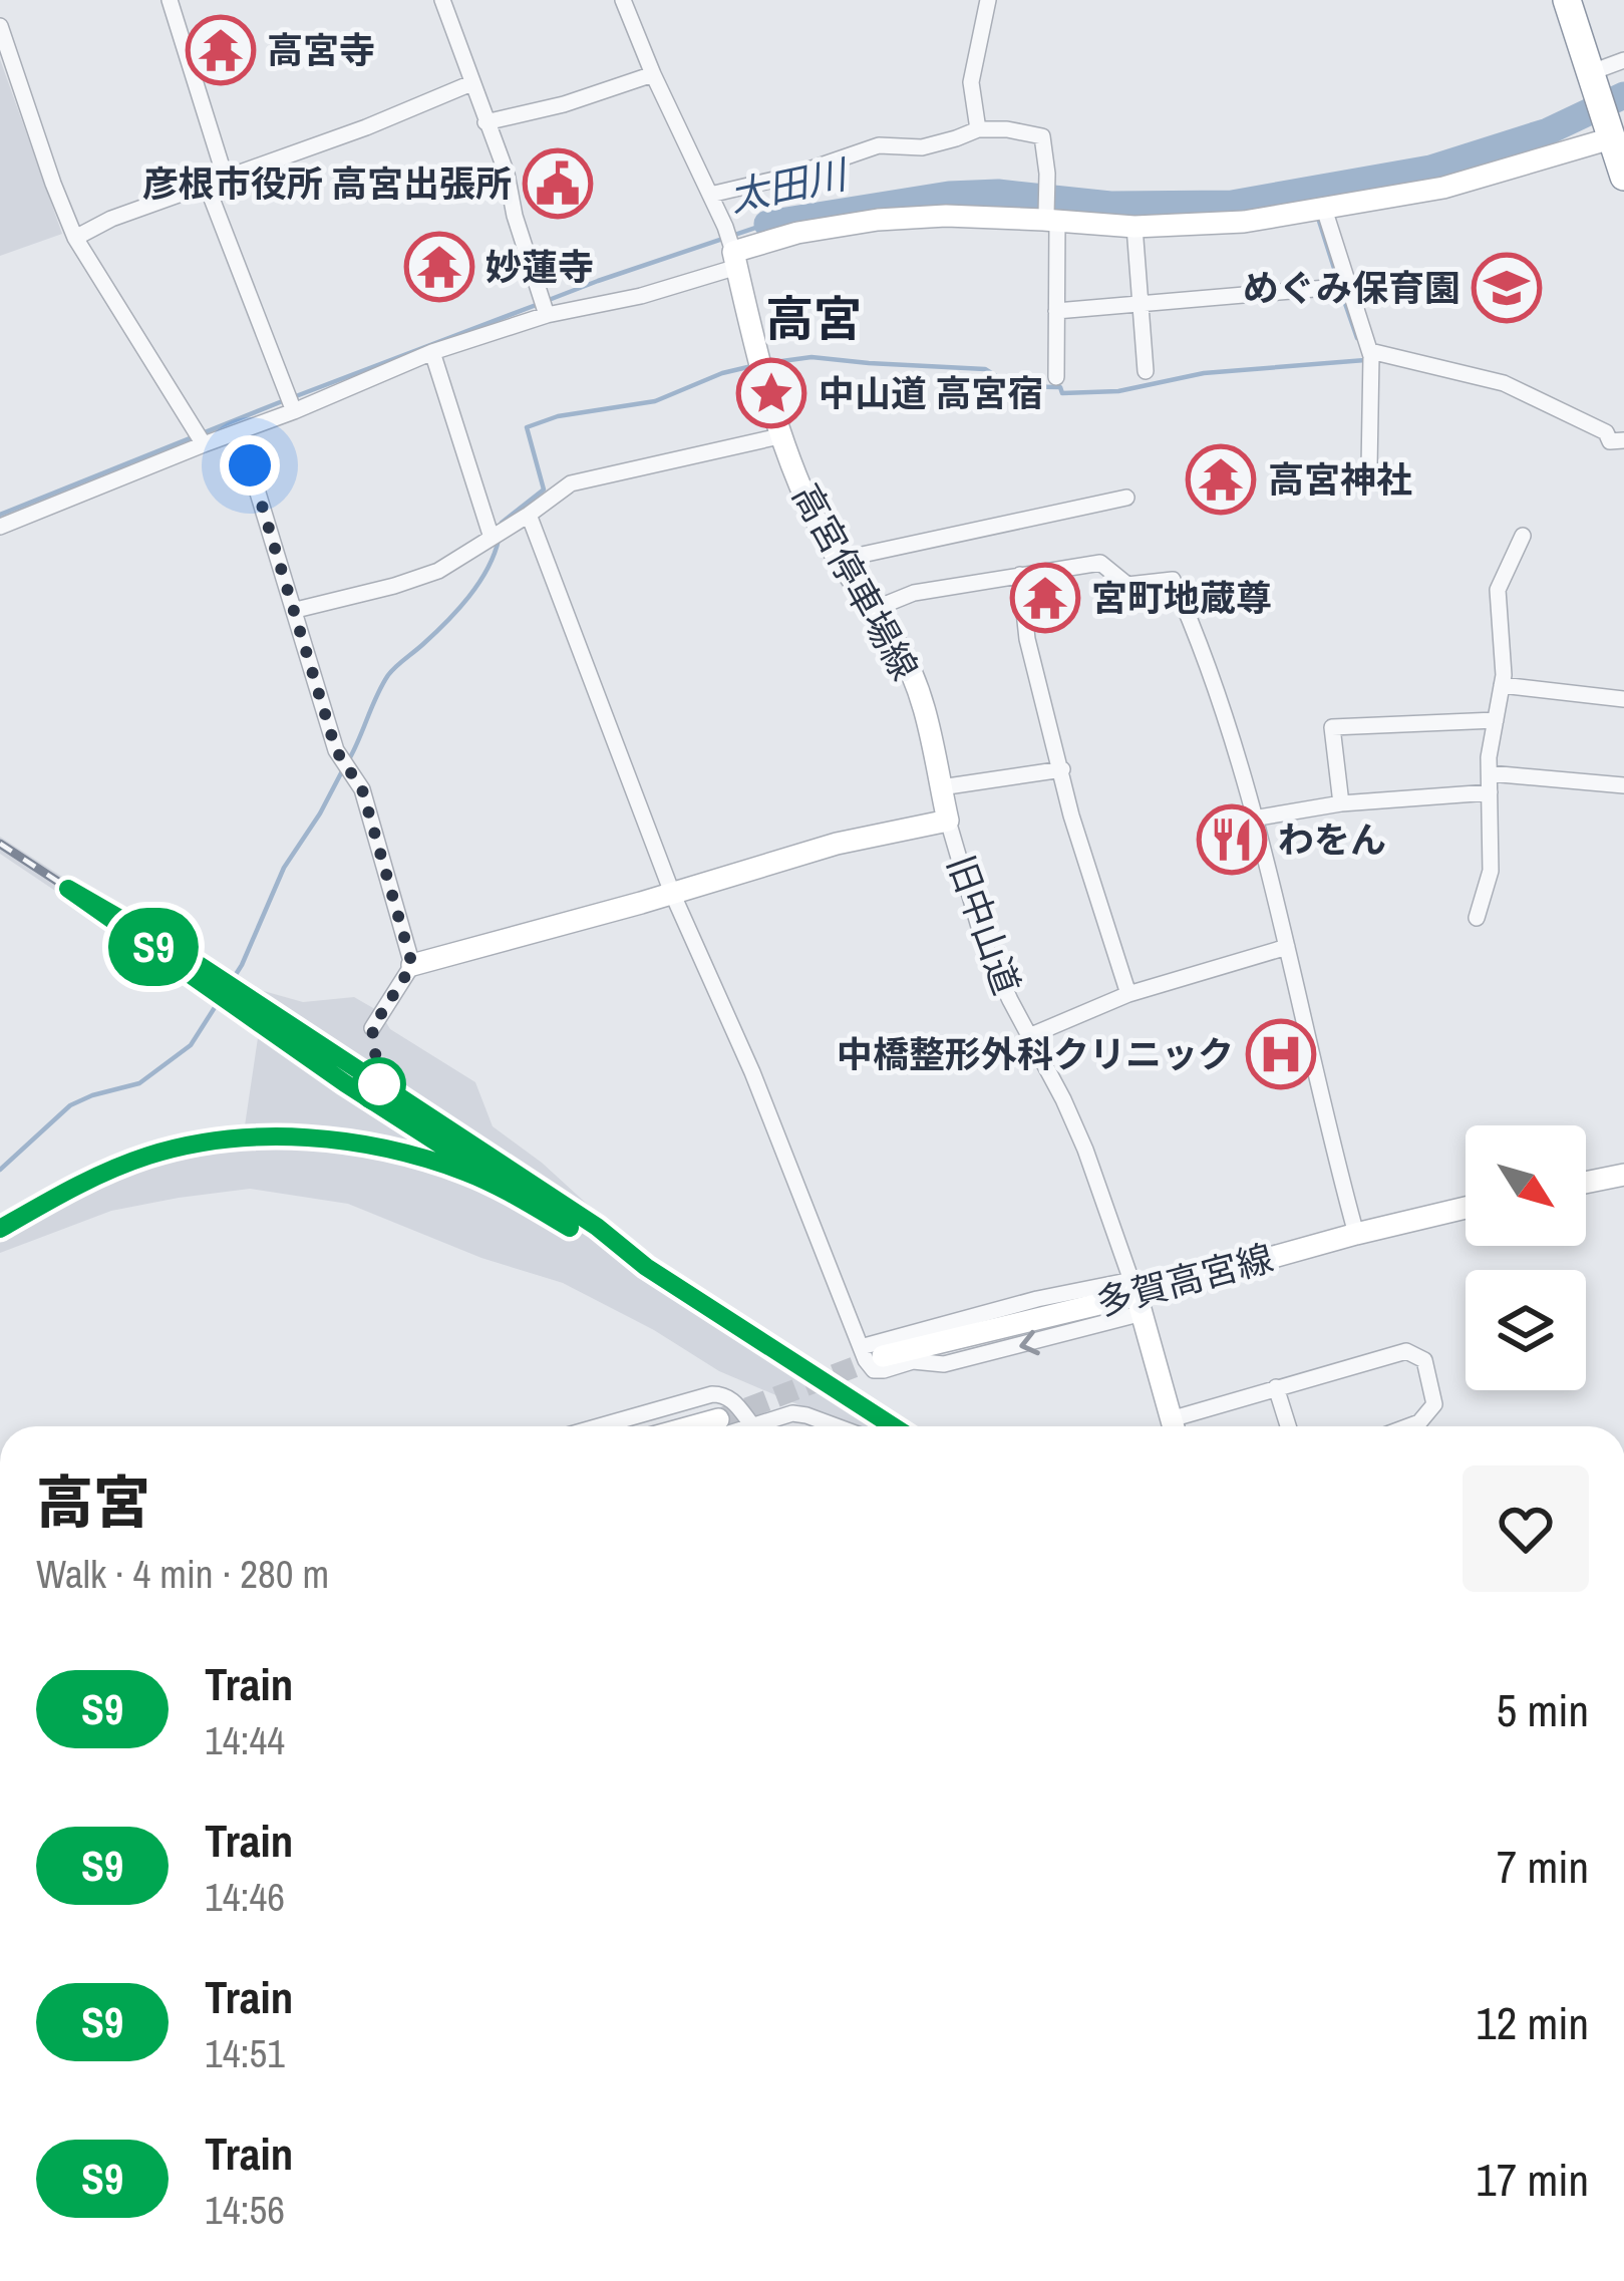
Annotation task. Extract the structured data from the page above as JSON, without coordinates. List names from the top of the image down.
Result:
{
  "streets": {
    "main road": ["高宮停車場線", "多賀高宮線"],
    "street": ["旧中山道"]
  },
  "crossings": [
    ["高宮停車場線", "旧中山道"],
    ["旧中山道", "多賀高宮線"]
  ],
  "districts": ["高宮"],
  "water": ["太田川"],
  "places": {
    "temple": [
      "高宮寺",
      "妙蓮寺",
      "高宮神社",
      "宮町地蔵尊"
    ],
    "public building": ["彦根市役所 高宮出張所"],
    "school or university": ["めぐみ保育園"],
    "place": ["中山道 高宮宿"],
    "restaurant": ["わをん"],
    "hospital": ["中橋整形外科クリニック"]
  },
  "north": "bottom right",
  "page": {
    "on_map": "S9",
    "heading": ["高宮", "Walk · 4 min · 280 m"],
    "list": [
      {
        "mark": "S9",
        "name": "Train",
        "note": "14:44",
        "value": "5 min"
      },
      {
        "mark": "S9",
        "name": "Train",
        "note": "14:46",
        "value": "7 min"
      },
      {
        "mark": "S9",
        "name": "Train",
        "note": "14:51",
        "value": "12 min"
      },
      {
        "mark": "S9",
        "name": "Train",
        "note": "14:56",
        "value": "17 min"
      }
    ]
  }
}
